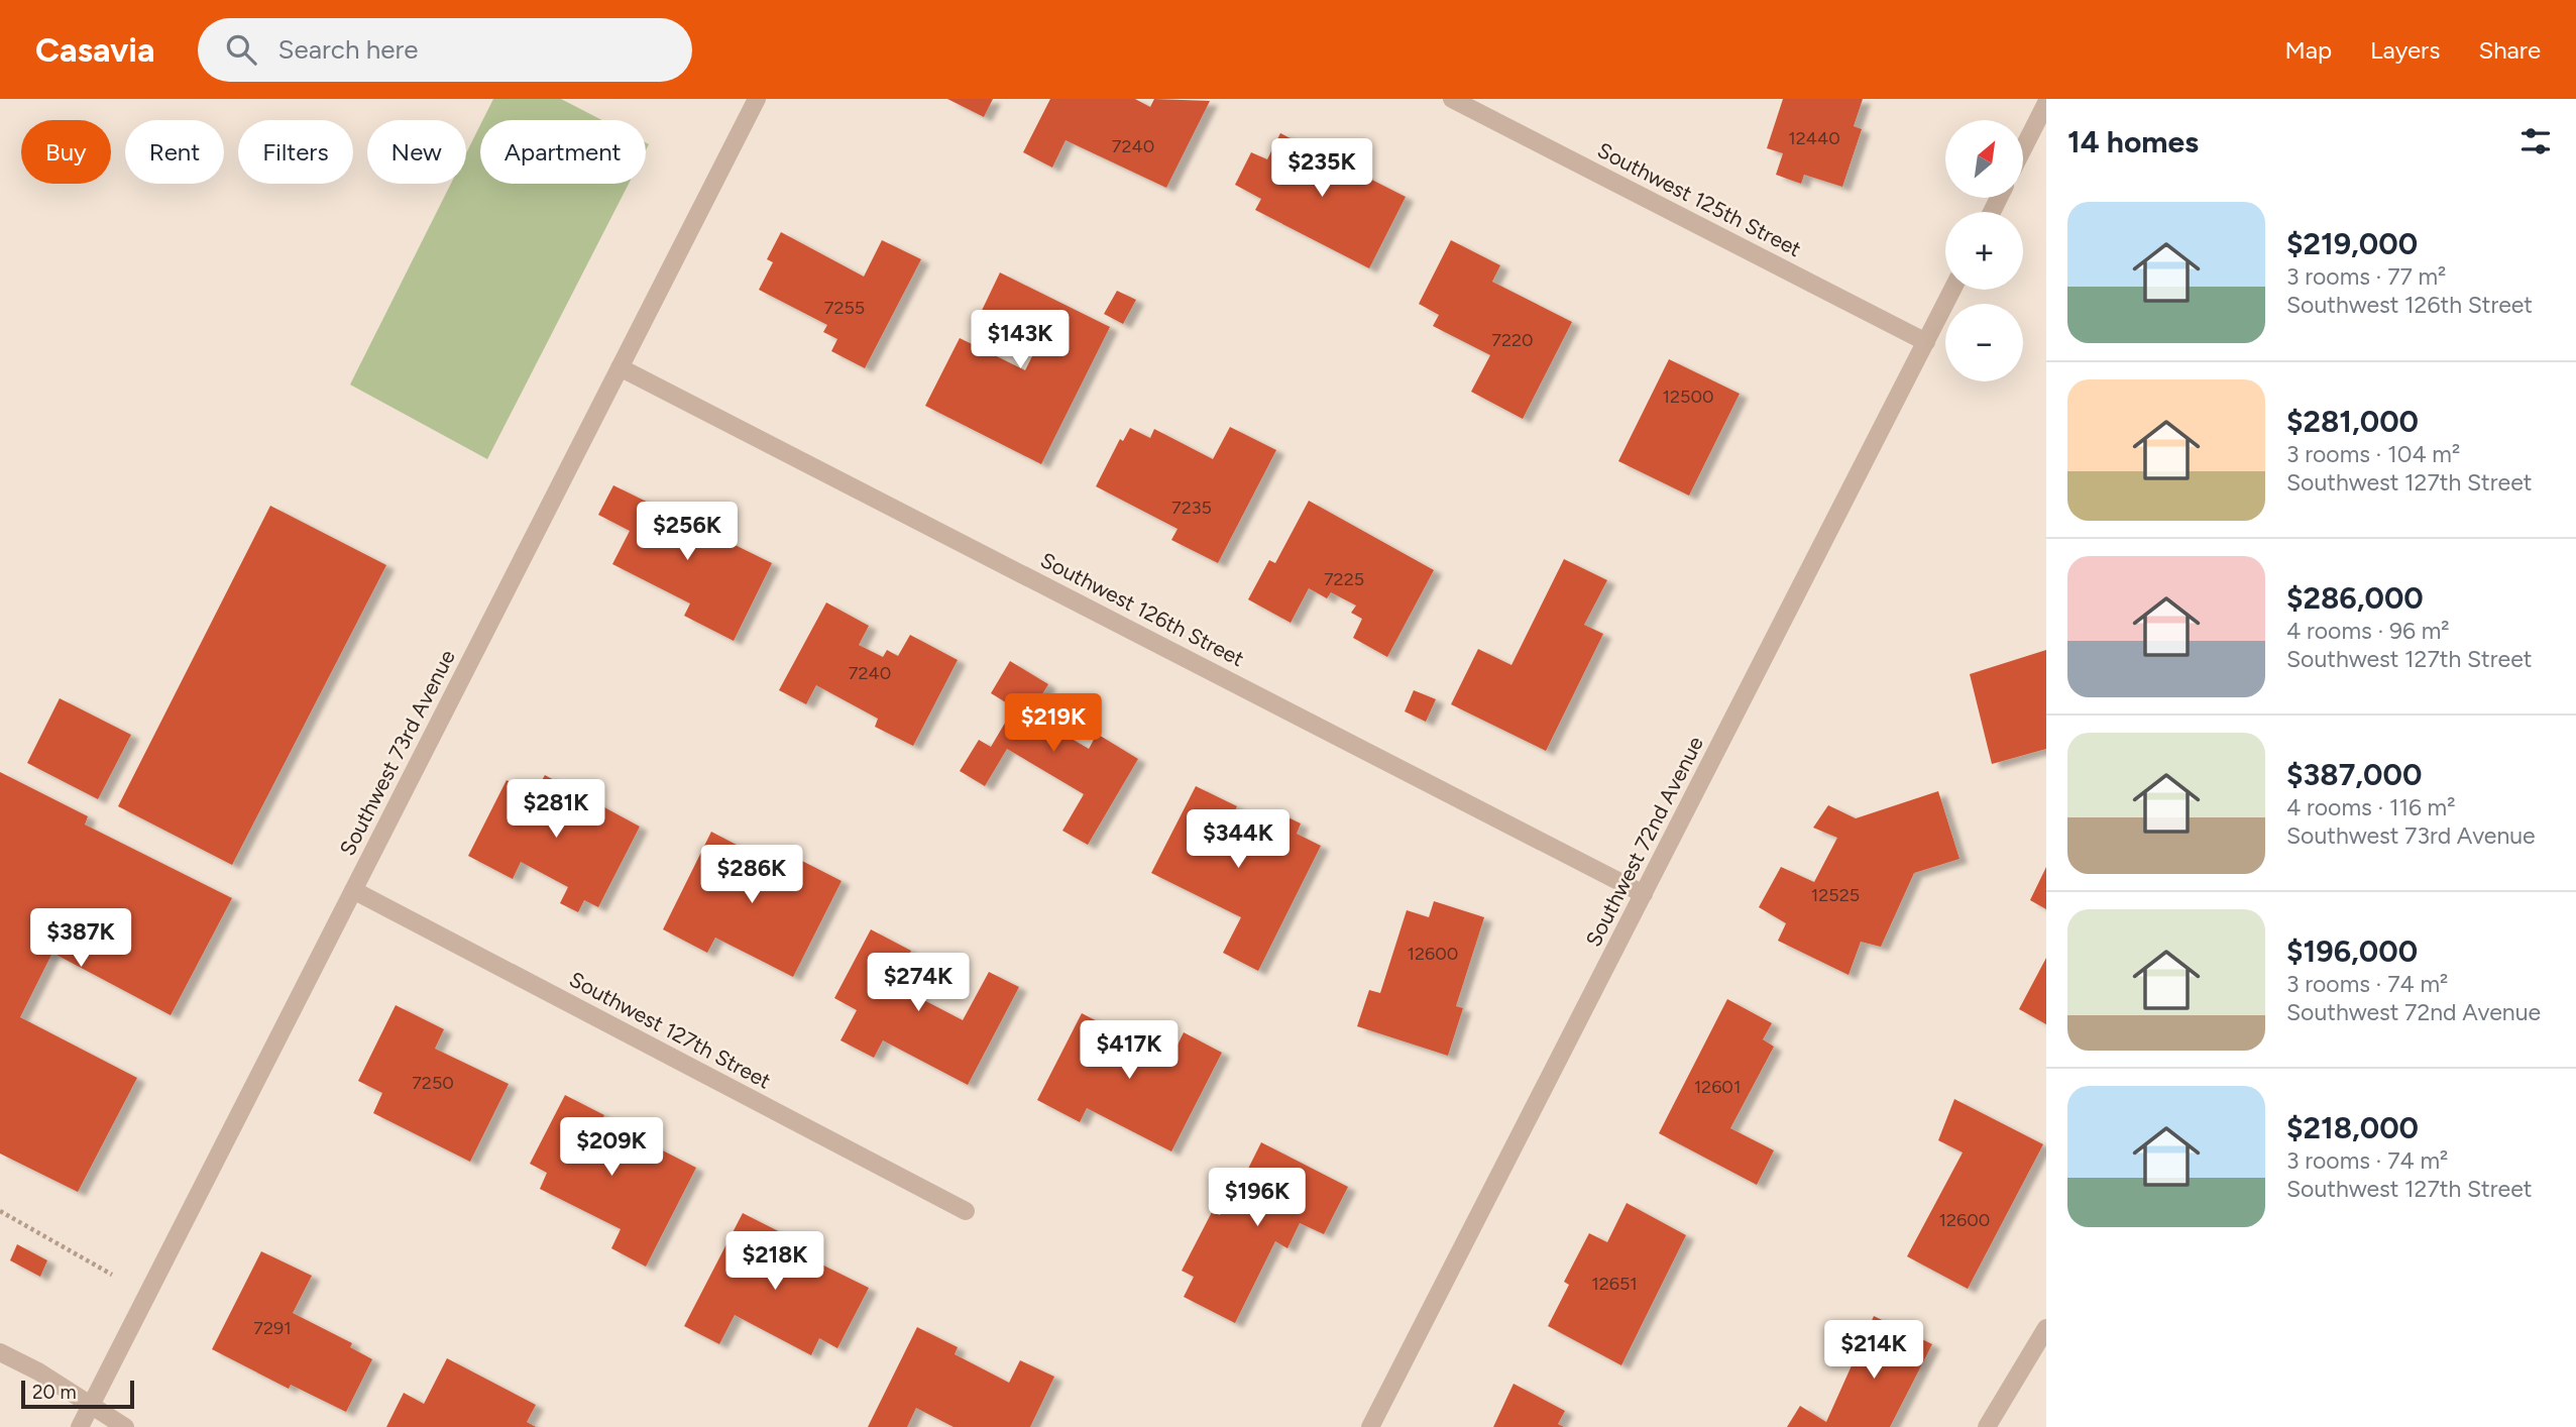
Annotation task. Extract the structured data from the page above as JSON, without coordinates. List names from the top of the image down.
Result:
{
  "streets": {
    "street": [
      "Southwest 125th Street",
      "Southwest 126th Street",
      "Southwest 73rd Avenue",
      "Southwest 72nd Avenue",
      "Southwest 127th Street"
    ]
  },
  "crossings": [
    ["Southwest 125th Street", "Southwest 72nd Avenue"],
    ["Southwest 126th Street", "Southwest 73rd Avenue"],
    ["Southwest 126th Street", "Southwest 72nd Avenue"],
    ["Southwest 73rd Avenue", "Southwest 127th Street"]
  ],
  "house_numbers": [
    "12440",
    "7240",
    "7255",
    "7220",
    "12500",
    "7235",
    "7225",
    "7240",
    "12525",
    "12600",
    "7250",
    "12601",
    "12600",
    "12651",
    "7291"
  ],
  "scale_bar": "20 m",
  "north": "top right",
  "page": {
    "header": "Casavia",
    "search": "Search here",
    "nav": ["Map", "Layers", "Share"],
    "heading": "14 homes",
    "map_buttons": ["+", "−"],
    "chip": [
      "Buy",
      "Rent",
      "Filters",
      "New",
      "Apartment"
    ],
    "price": [
      "$235K",
      "$143K",
      "$256K",
      "$219K",
      "$281K",
      "$344K",
      "$286K",
      "$387K",
      "$274K",
      "$417K",
      "$209K",
      "$196K",
      "$218K",
      "$214K"
    ],
    "list": [
      {
        "name": "$219,000",
        "note": "3 rooms · 77 m² · Southwest 126th Street"
      },
      {
        "name": "$281,000",
        "note": "3 rooms · 104 m² · Southwest 127th Street"
      },
      {
        "name": "$286,000",
        "note": "4 rooms · 96 m² · Southwest 127th Street"
      },
      {
        "name": "$387,000",
        "note": "4 rooms · 116 m² · Southwest 73rd Avenue"
      },
      {
        "name": "$196,000",
        "note": "3 rooms · 74 m² · Southwest 72nd Avenue"
      },
      {
        "name": "$218,000",
        "note": "3 rooms · 74 m² · Southwest 127th Street"
      }
    ],
    "scale": "20 m"
  }
}
